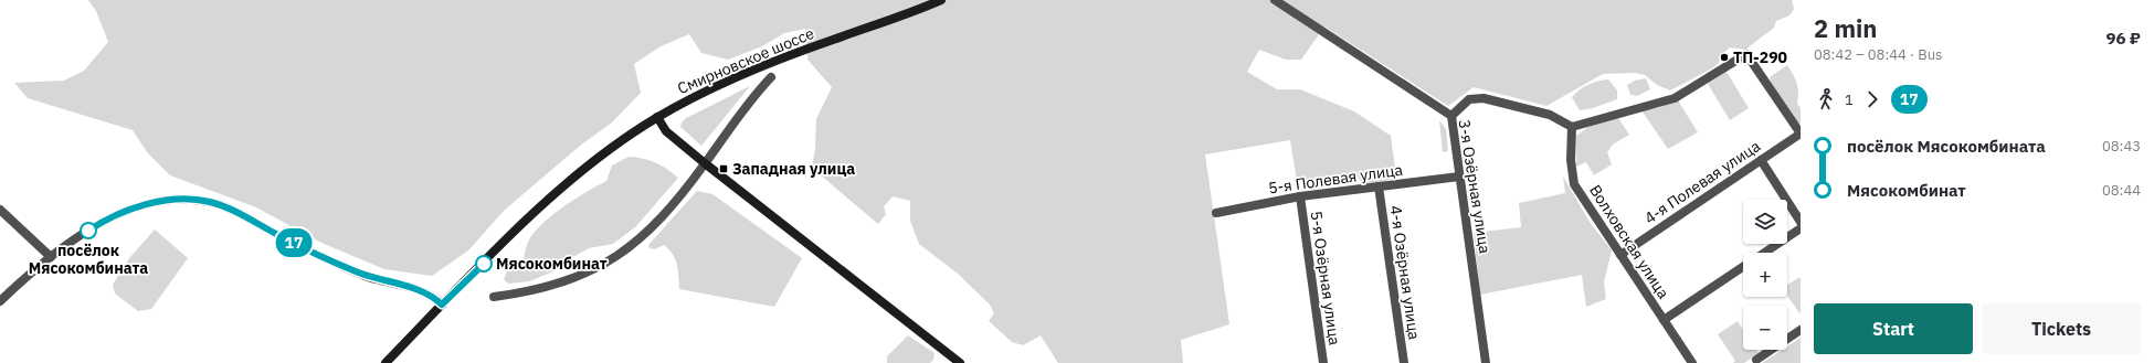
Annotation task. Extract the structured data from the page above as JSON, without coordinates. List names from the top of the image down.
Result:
{
  "streets": {
    "main road": ["Смирновское шоссе"],
    "street": [
      "5-я Полевая улица",
      "4-я Полевая улица",
      "3-я Озёрная улица",
      "Волховская улица",
      "4-я Озёрная улица",
      "5-я Озёрная улица"
    ]
  },
  "crossings": [
    ["5-я Полевая улица", "3-я Озёрная улица"],
    ["5-я Полевая улица", "4-я Озёрная улица"],
    ["5-я Полевая улица", "5-я Озёрная улица"],
    ["4-я Полевая улица", "Волховская улица"]
  ],
  "places": {
    "other": ["ТП-290", "посёлок Мясокомбината", "Мясокомбинат"],
    "transit": ["Западная улица"]
  },
  "lines": ["bus line 17"],
  "page": {
    "on_map": "17",
    "heading": ["2 min", "08:42 – 08:44 · Bus", "96 ₽"],
    "legs": ["1", "17"],
    "list": [
      {
        "name": "посёлок Мясокомбината",
        "value": "08:43"
      },
      {
        "name": "Мясокомбинат",
        "value": "08:44"
      }
    ],
    "map_buttons": ["+", "−"],
    "buttons": ["Start", "Tickets"]
  }
}
